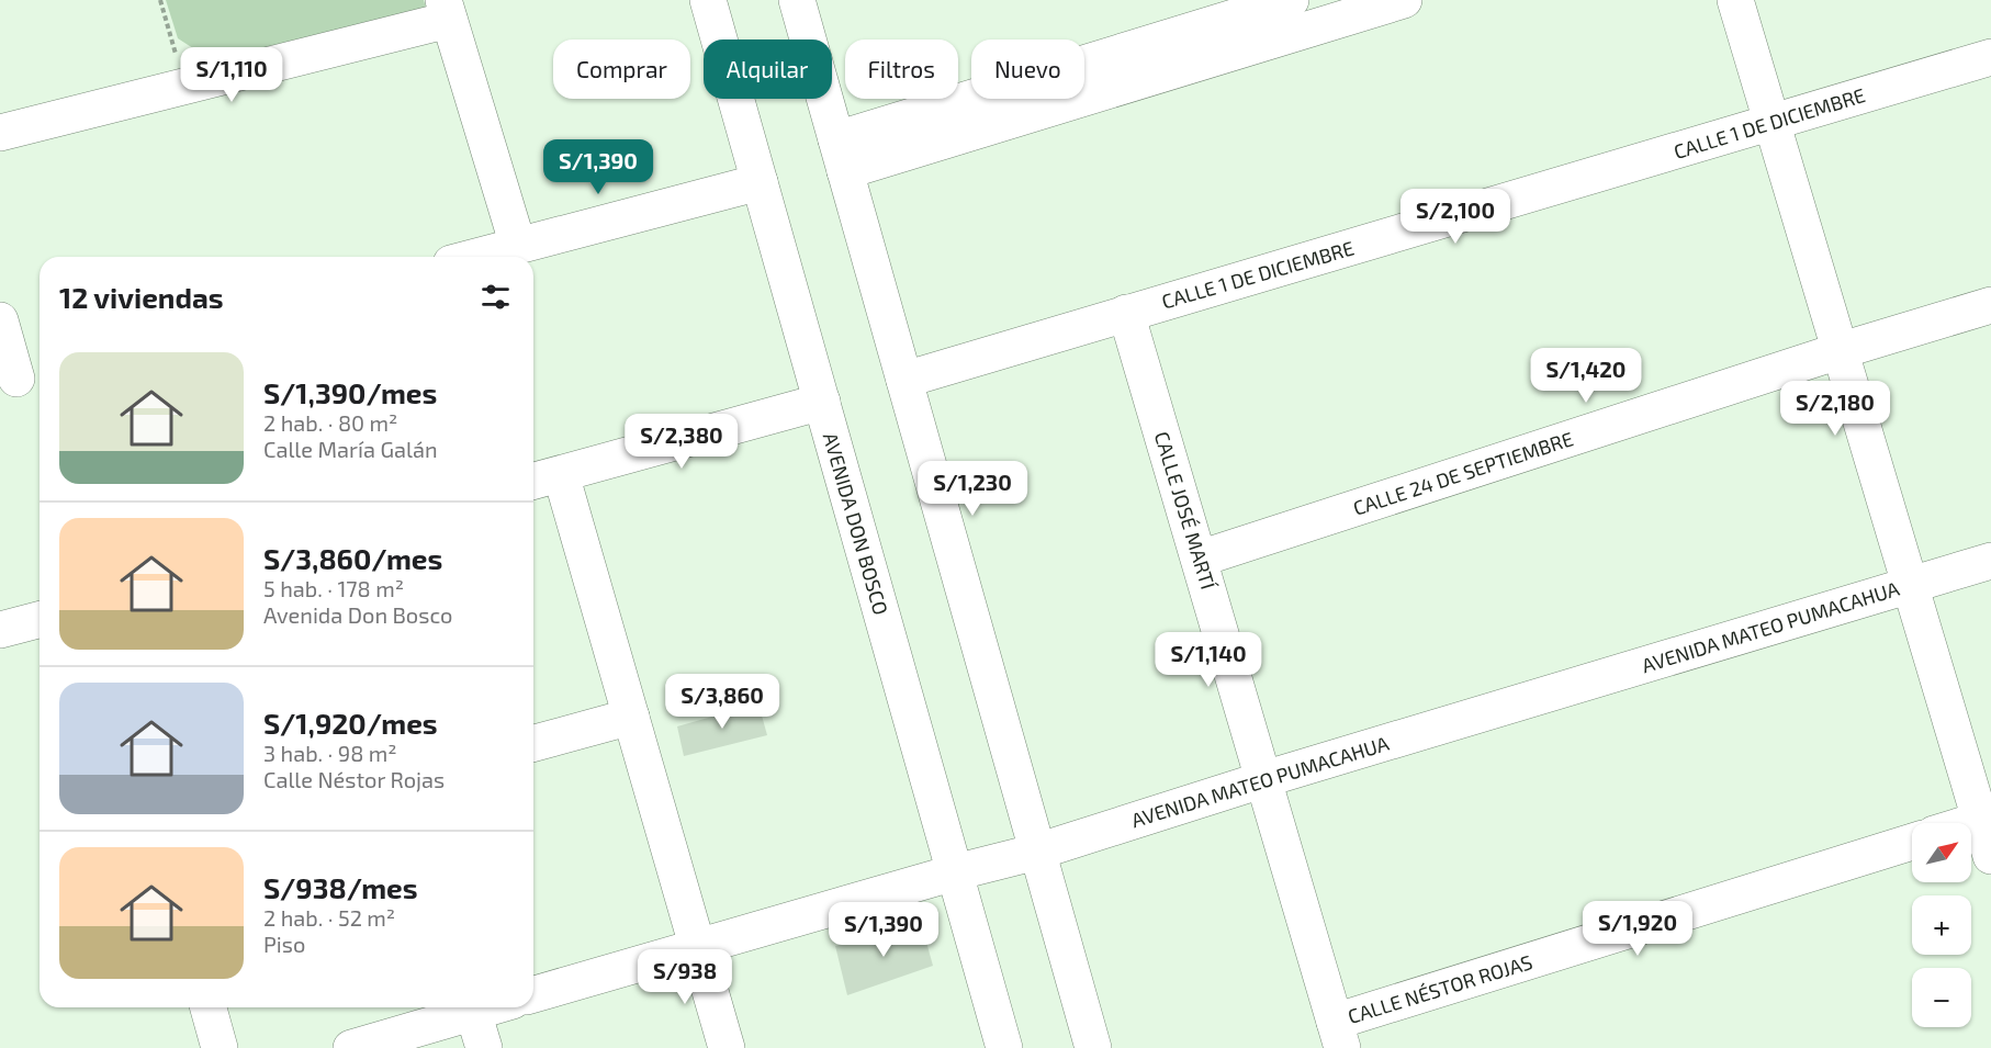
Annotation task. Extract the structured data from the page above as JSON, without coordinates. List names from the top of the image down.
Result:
{
  "streets": {
    "street": [
      "CALLE 1 DE DICIEMBRE",
      "CALLE 24 DE SEPTIEMBRE",
      "CALLE JOSÉ MARTÍ",
      "AVENIDA DON BOSCO",
      "AVENIDA MATEO PUMACAHUA",
      "CALLE NÉSTOR ROJAS"
    ]
  },
  "crossings": [
    ["CALLE 1 DE DICIEMBRE", "CALLE JOSÉ MARTÍ"],
    ["CALLE 24 DE SEPTIEMBRE", "CALLE JOSÉ MARTÍ"],
    ["CALLE JOSÉ MARTÍ", "AVENIDA MATEO PUMACAHUA"],
    ["CALLE JOSÉ MARTÍ", "CALLE NÉSTOR ROJAS"],
    ["AVENIDA DON BOSCO", "AVENIDA MATEO PUMACAHUA"]
  ],
  "north": "top right",
  "page": {
    "chip": [
      "Comprar",
      "Alquilar",
      "Filtros",
      "Nuevo"
    ],
    "price": [
      "S/1,110",
      "S/1,390",
      "S/2,100",
      "S/1,420",
      "S/2,180",
      "S/2,380",
      "S/1,230",
      "S/1,140",
      "S/3,860",
      "S/1,920",
      "S/1,390",
      "S/938"
    ],
    "heading": "12 viviendas",
    "list": [
      {
        "name": "S/1,390/mes",
        "note": "2 hab. · 80 m² · Calle María Galán"
      },
      {
        "name": "S/3,860/mes",
        "note": "5 hab. · 178 m² · Avenida Don Bosco"
      },
      {
        "name": "S/1,920/mes",
        "note": "3 hab. · 98 m² · Calle Néstor Rojas"
      },
      {
        "name": "S/938/mes",
        "note": "2 hab. · 52 m² · Piso"
      }
    ],
    "map_buttons": ["+", "−"]
  }
}
